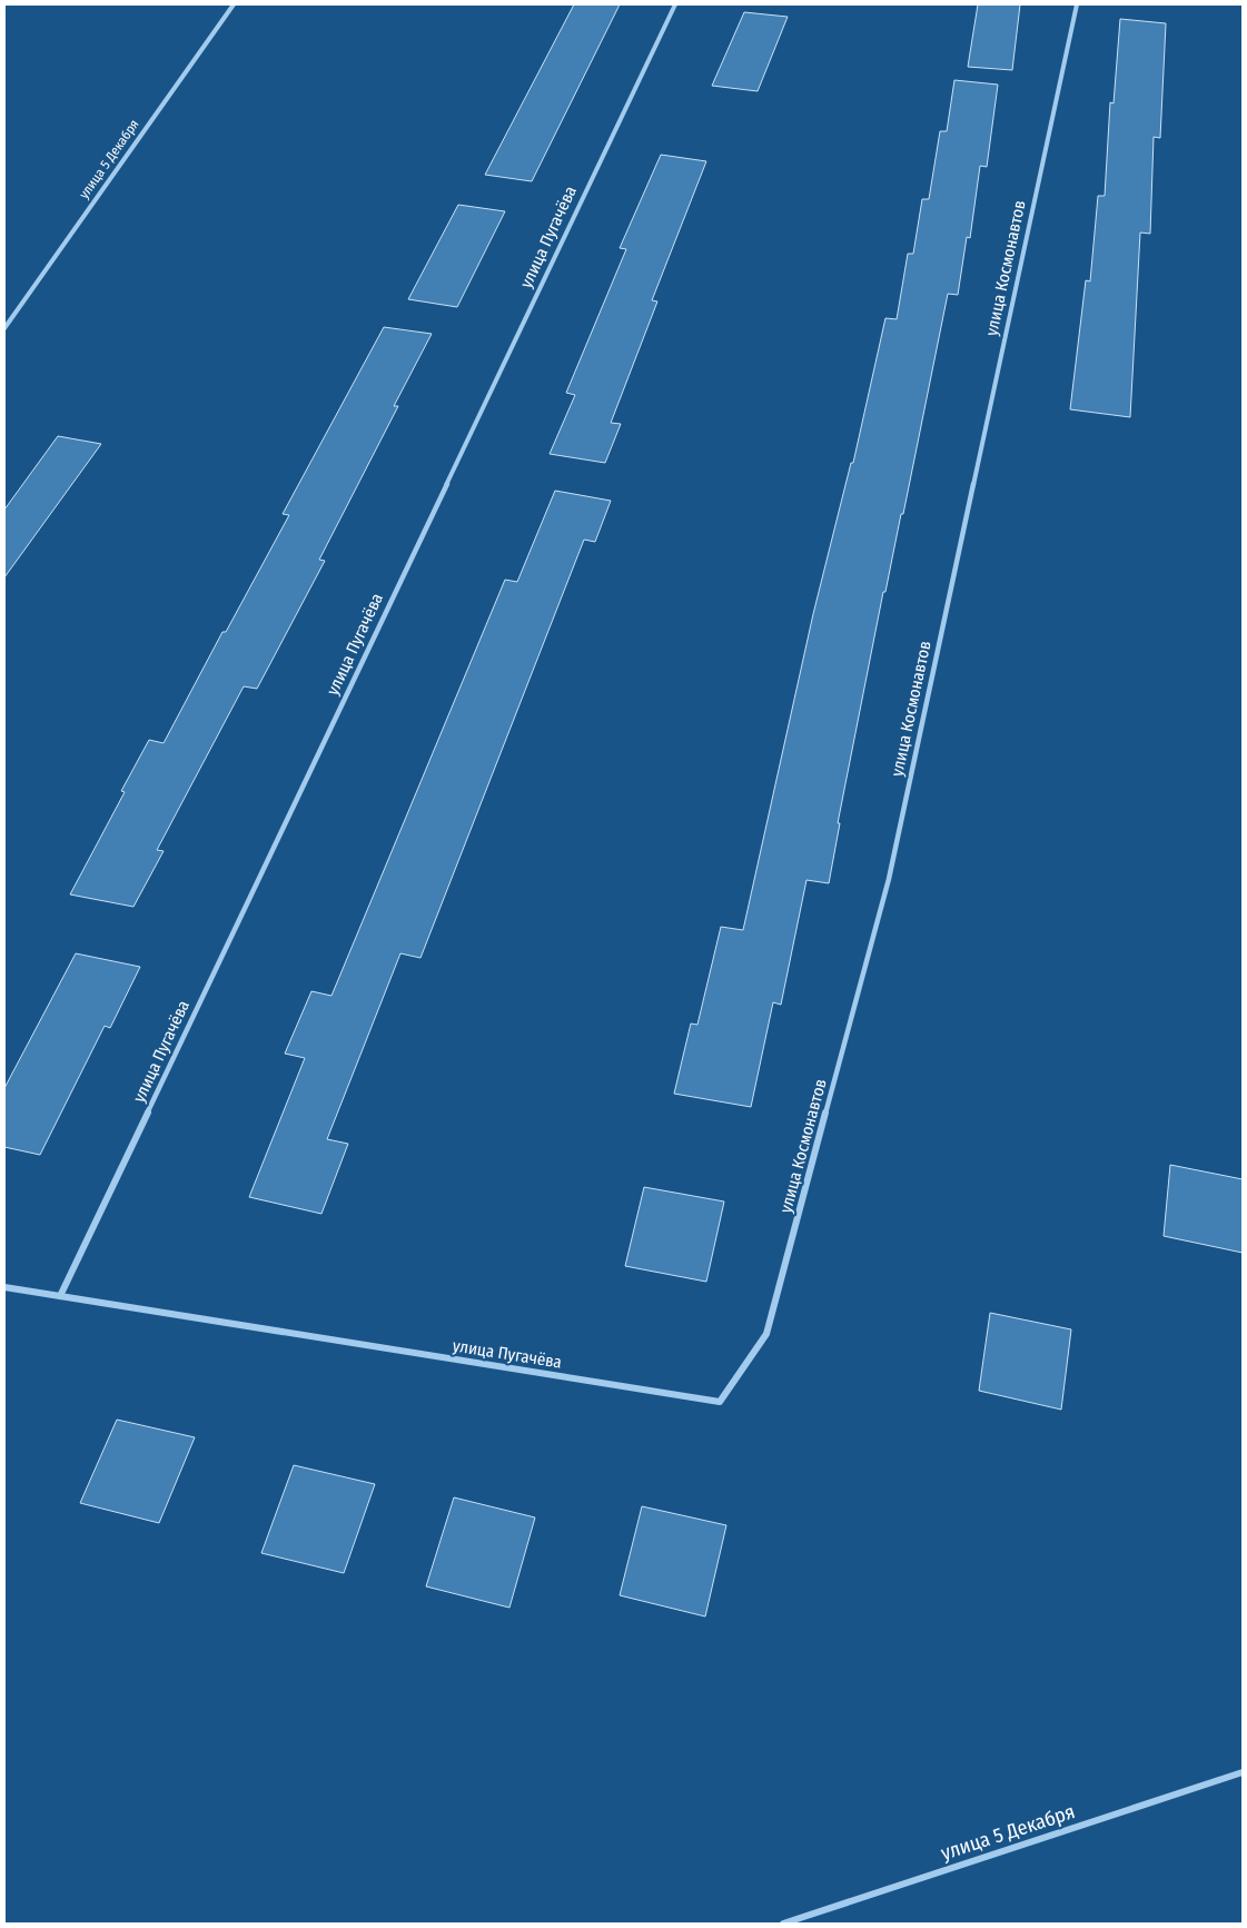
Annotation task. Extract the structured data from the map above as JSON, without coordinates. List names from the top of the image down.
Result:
{
  "streets": {
    "street": ["улица 5 Декабря", "улица Пугачёва", "улица Космонавтов"]
  },
  "crossings": [
    ["улица Пугачёва", "улица Космонавтов"]
  ]
}
